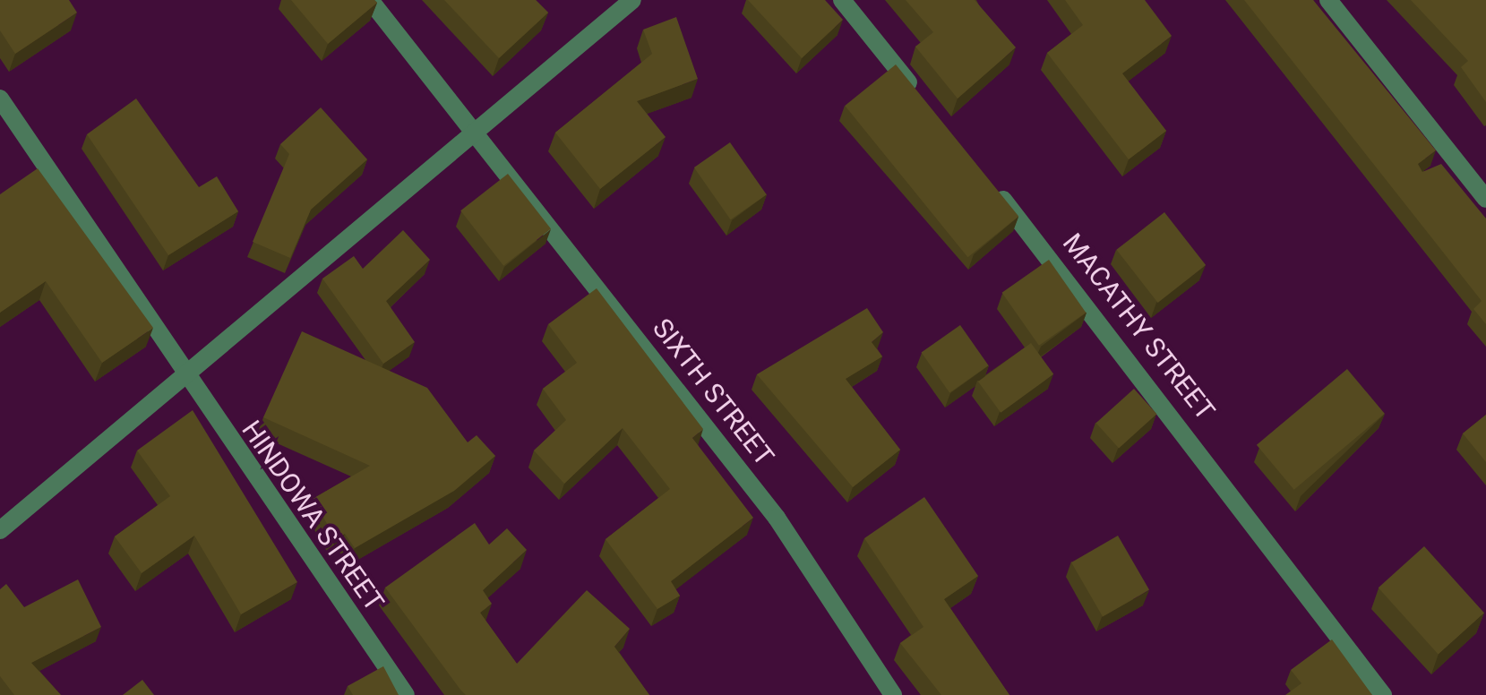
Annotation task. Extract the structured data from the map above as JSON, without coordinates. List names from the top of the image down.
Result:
{
  "streets": {
    "street": ["MACATHY STREET", "SIXTH STREET", "HINDOWA STREET"]
  }
}
